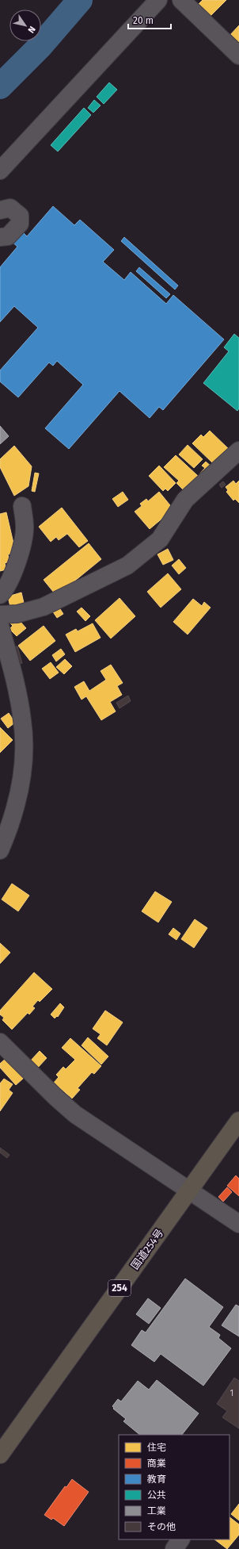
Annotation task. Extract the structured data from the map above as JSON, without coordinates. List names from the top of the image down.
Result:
{
  "streets": {
    "highway": ["国道254号", "254"]
  },
  "house_numbers": ["1"],
  "legend": [
    "住宅",
    "商業",
    "教育",
    "公共",
    "工業",
    "その他"
  ],
  "scale_bar": "20 m",
  "north": "bottom right"
}
